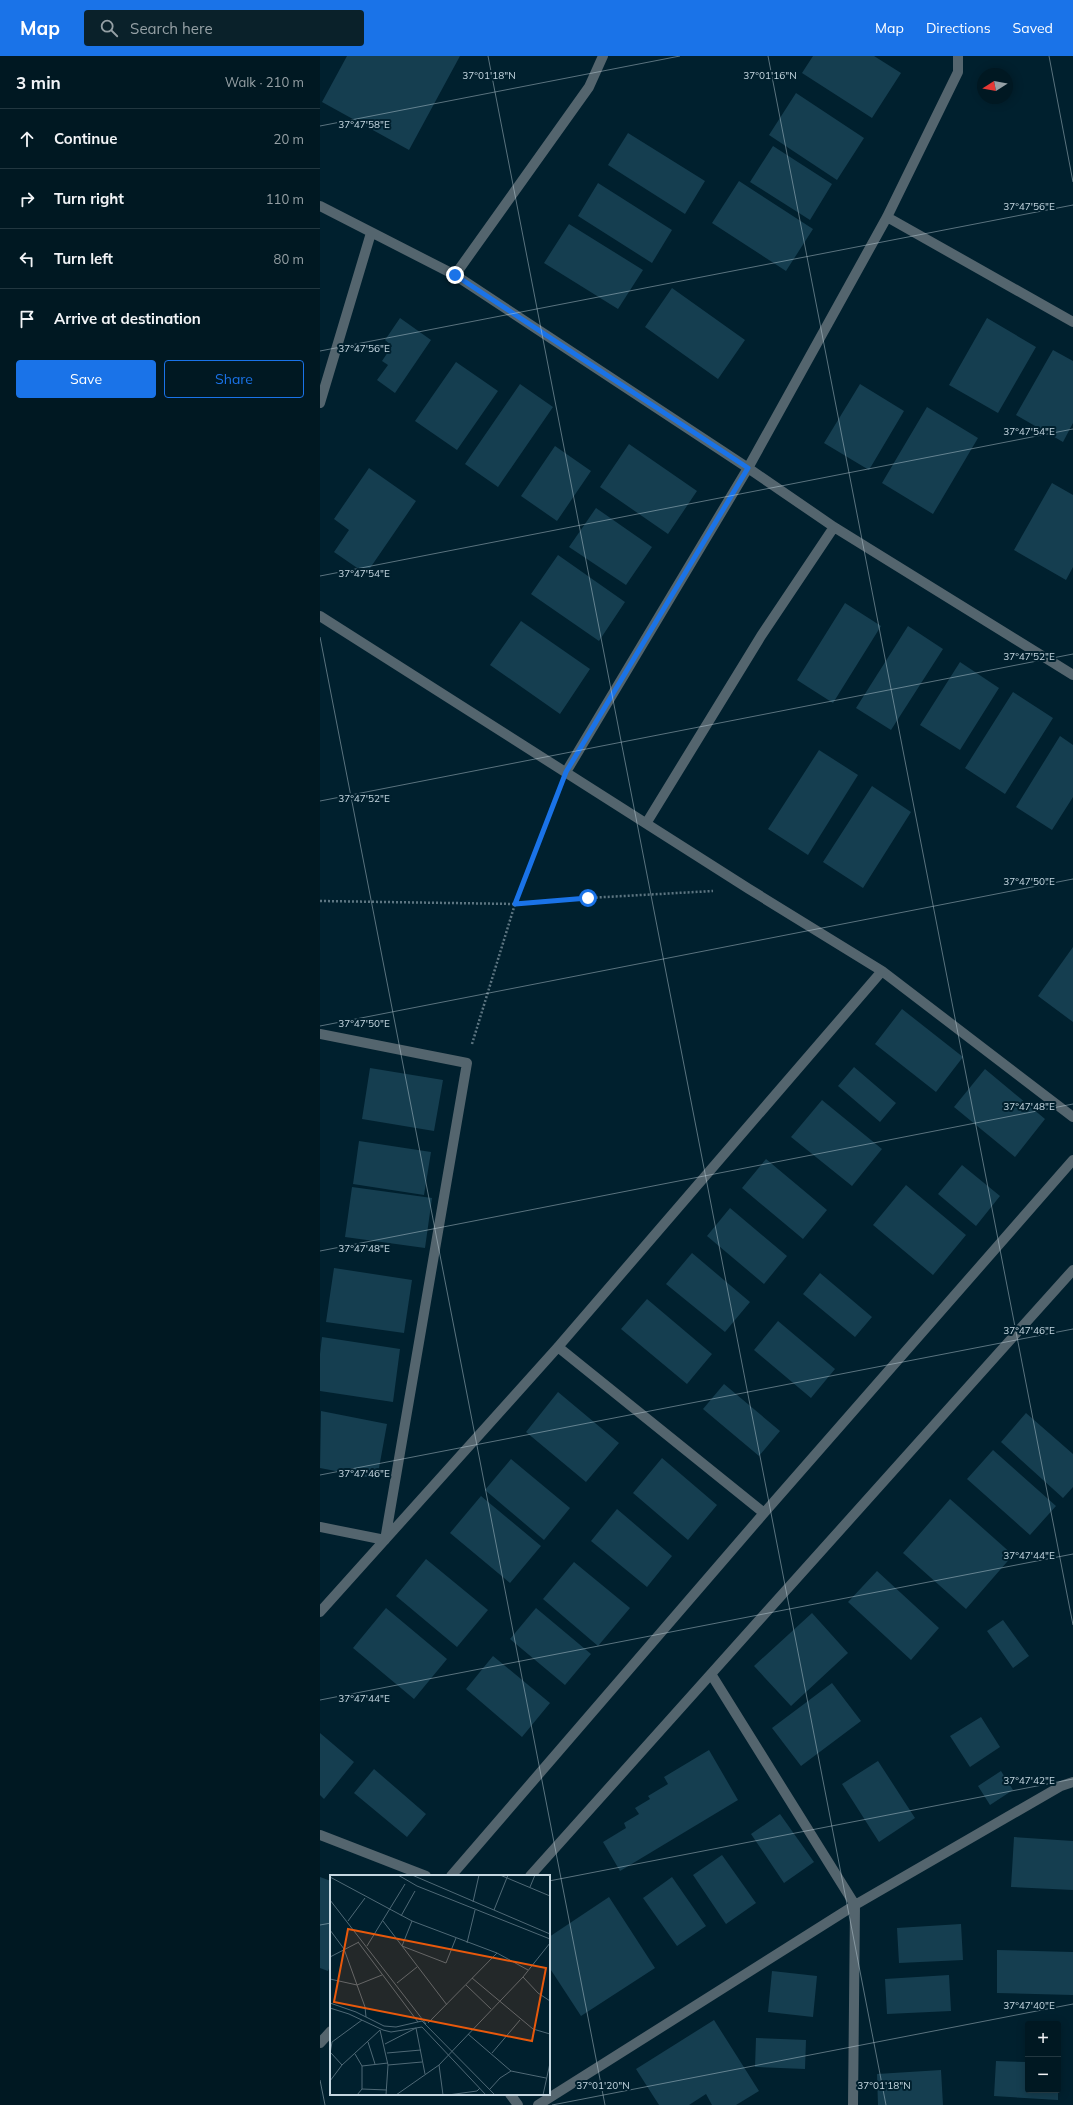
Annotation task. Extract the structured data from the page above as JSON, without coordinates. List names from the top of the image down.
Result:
{
  "north": "left",
  "page": {
    "header": "Map",
    "search": "Search here",
    "nav": ["Map", "Directions", "Saved"],
    "heading": ["3 min", "Walk · 210 m"],
    "list": [
      ["Continue", "20 m"],
      ["Turn right", "110 m"],
      ["Turn left", "80 m"],
      "Arrive at destination"
    ],
    "buttons": ["Save", "Share"],
    "map_buttons": ["+", "−"]
  },
  "coordinates": [
    "37°01'16\"N",
    "37°01'18\"N",
    "37°47'58\"E",
    "37°47'56\"E",
    "37°47'54\"E",
    "37°47'52\"E",
    "37°47'50\"E",
    "37°47'48\"E",
    "37°47'46\"E",
    "37°47'44\"E",
    "37°47'42\"E",
    "37°47'40\"E",
    "37°01'20\"N"
  ]
}
